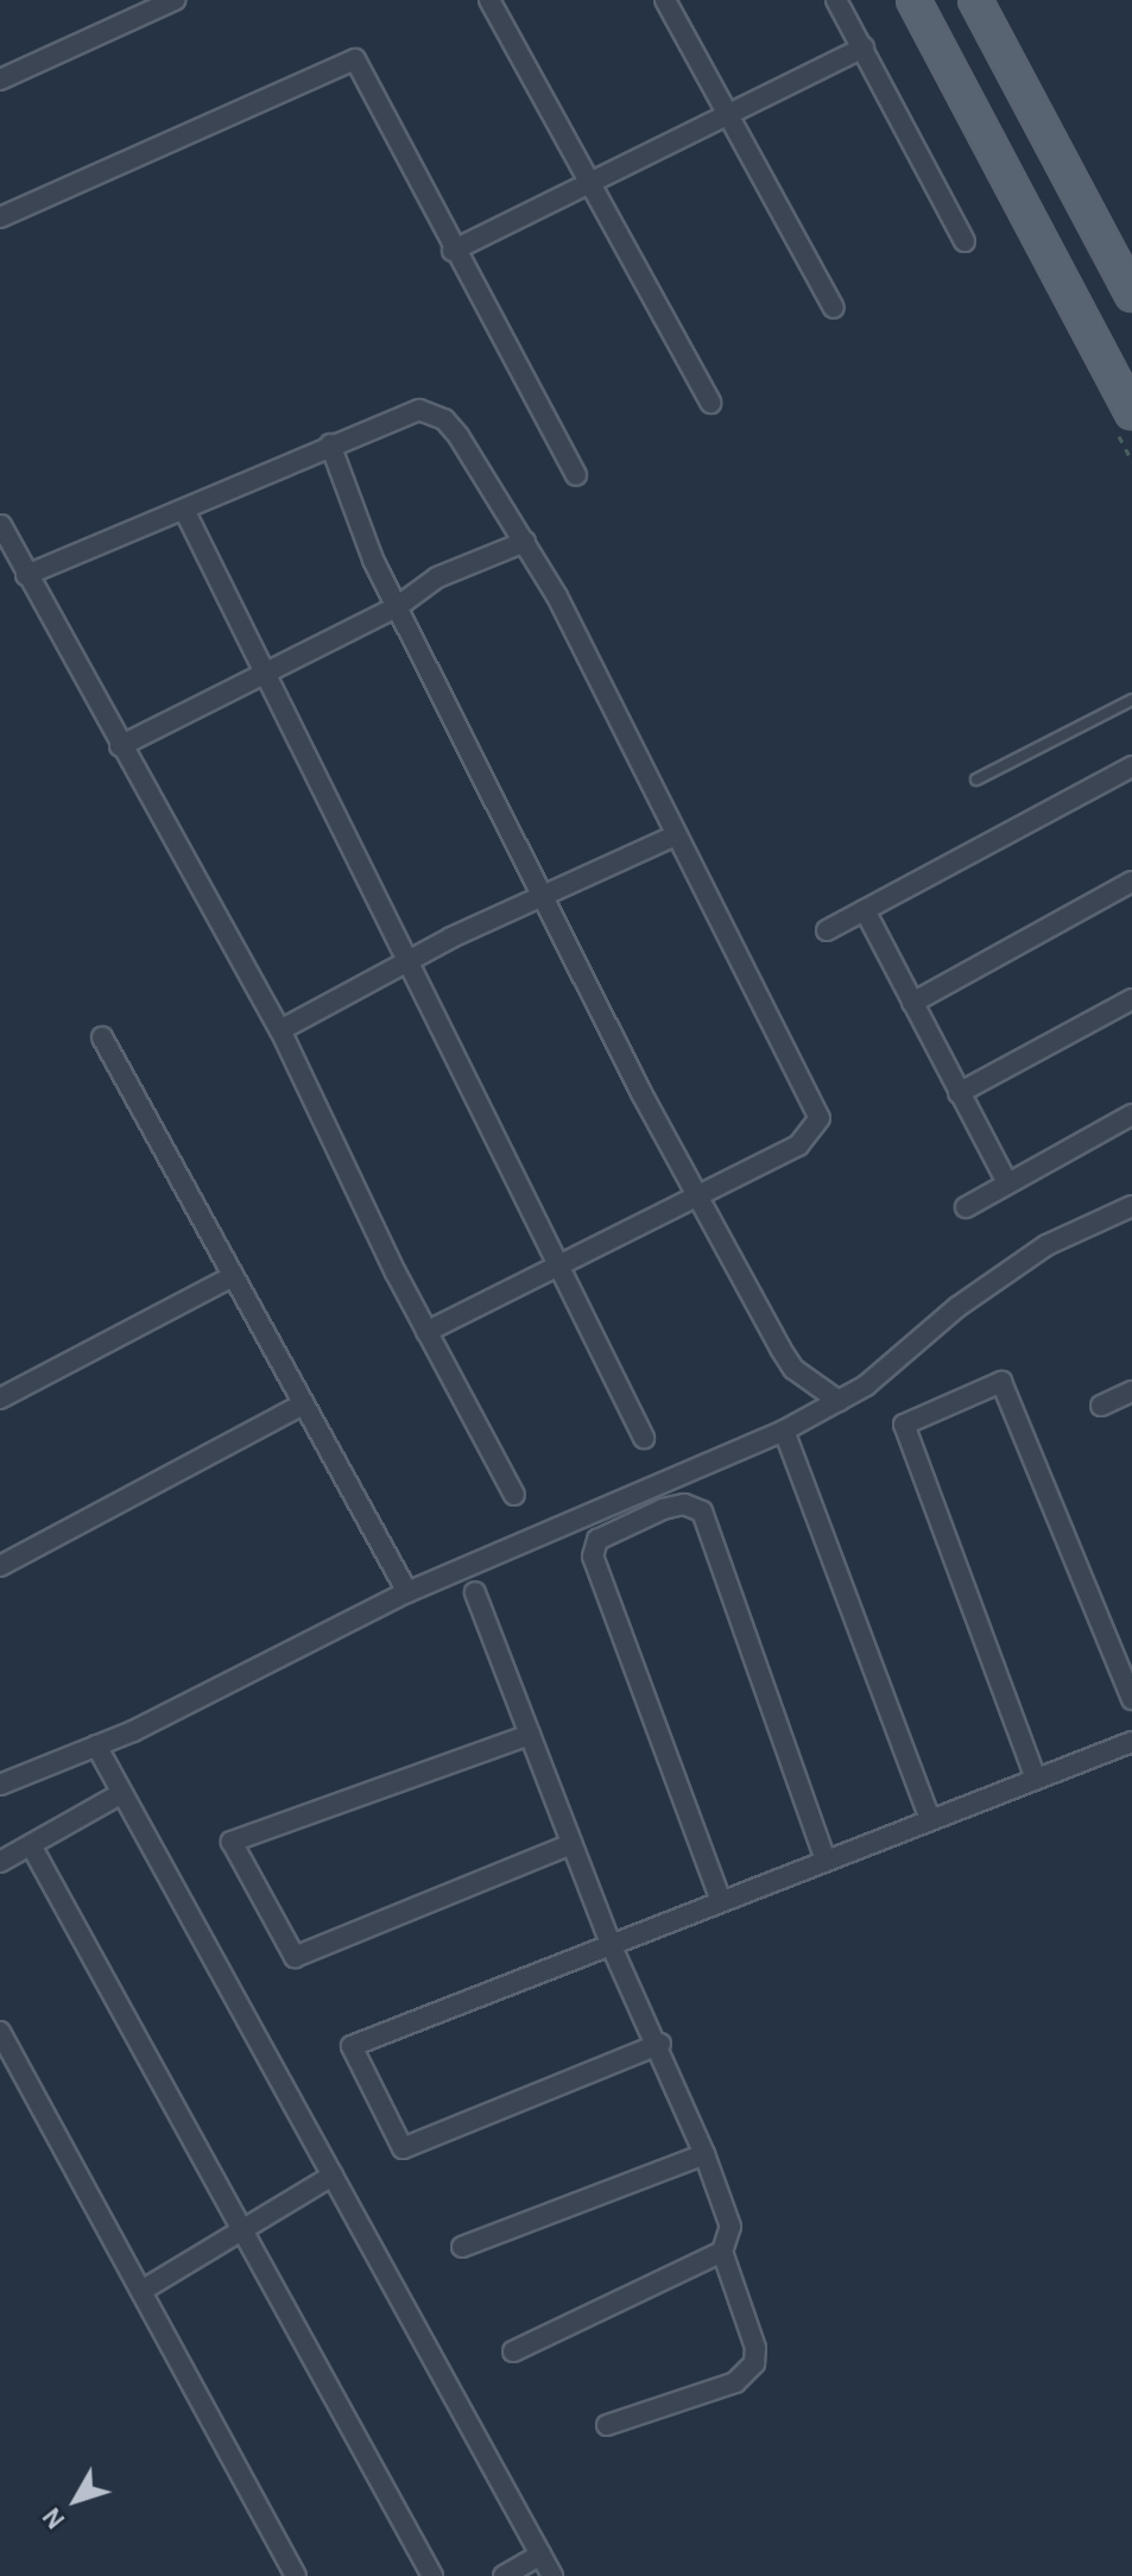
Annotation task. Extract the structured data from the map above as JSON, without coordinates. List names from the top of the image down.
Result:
{
  "north": "bottom left"
}
